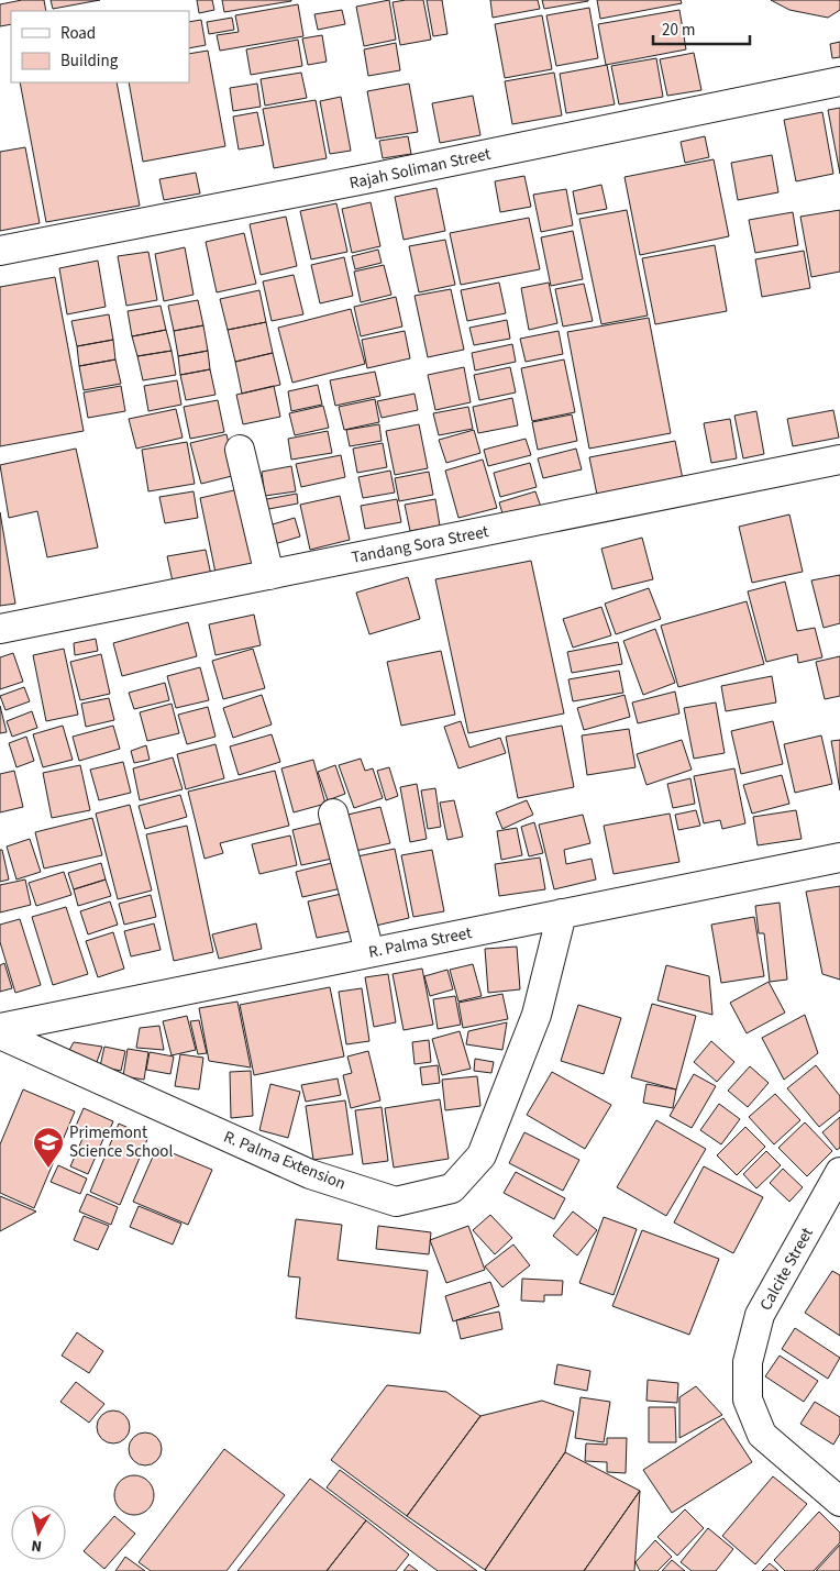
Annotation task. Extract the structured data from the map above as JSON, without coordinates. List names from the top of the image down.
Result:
{
  "streets": {
    "street": [
      "Rajah Soliman Street",
      "Tandang Sora Street",
      "R. Palma Street",
      "R. Palma Extension",
      "Calcite Street"
    ]
  },
  "crossings": [
    ["R. Palma Street", "R. Palma Extension"]
  ],
  "places": {
    "school or university": ["Primemont Science School"]
  },
  "legend": ["Road", "Building"],
  "scale_bar": "20 m",
  "north": "bottom"
}
